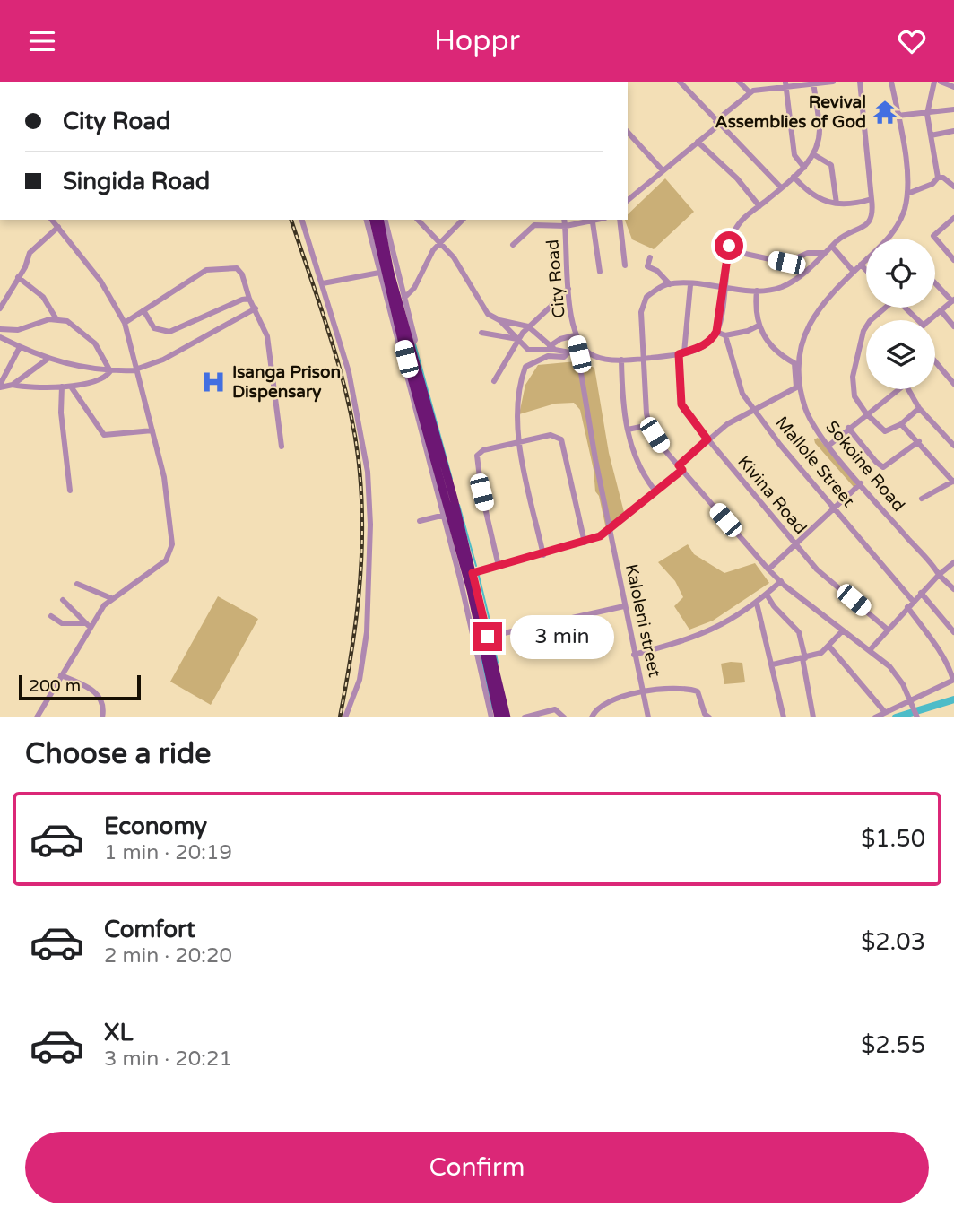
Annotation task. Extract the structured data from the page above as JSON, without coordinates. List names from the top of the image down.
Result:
{
  "streets": {
    "street": [
      "City Road",
      "Mallole Street",
      "Sokoine Road",
      "Kivina Road",
      "Kaloleni street"
    ]
  },
  "crossings": [
    ["City Road", "Kivina Road"],
    ["City Road", "Kaloleni street"]
  ],
  "places": {
    "temple": ["Revival Assemblies of God"],
    "hospital": ["Isanga Prison Dispensary"]
  },
  "scale_bar": "200 m",
  "page": {
    "header": "Hoppr",
    "banner": ["City Road", "Singida Road"],
    "bubble": "3 min",
    "scale": "200 m",
    "heading": "Choose a ride",
    "list": [
      {
        "name": "Economy",
        "note": "1 min · 20:19",
        "value": "$1.50"
      },
      {
        "name": "Comfort",
        "note": "2 min · 20:20",
        "value": "$2.03"
      },
      {
        "name": "XL",
        "note": "3 min · 20:21",
        "value": "$2.55"
      }
    ],
    "buttons": "Confirm"
  }
}
